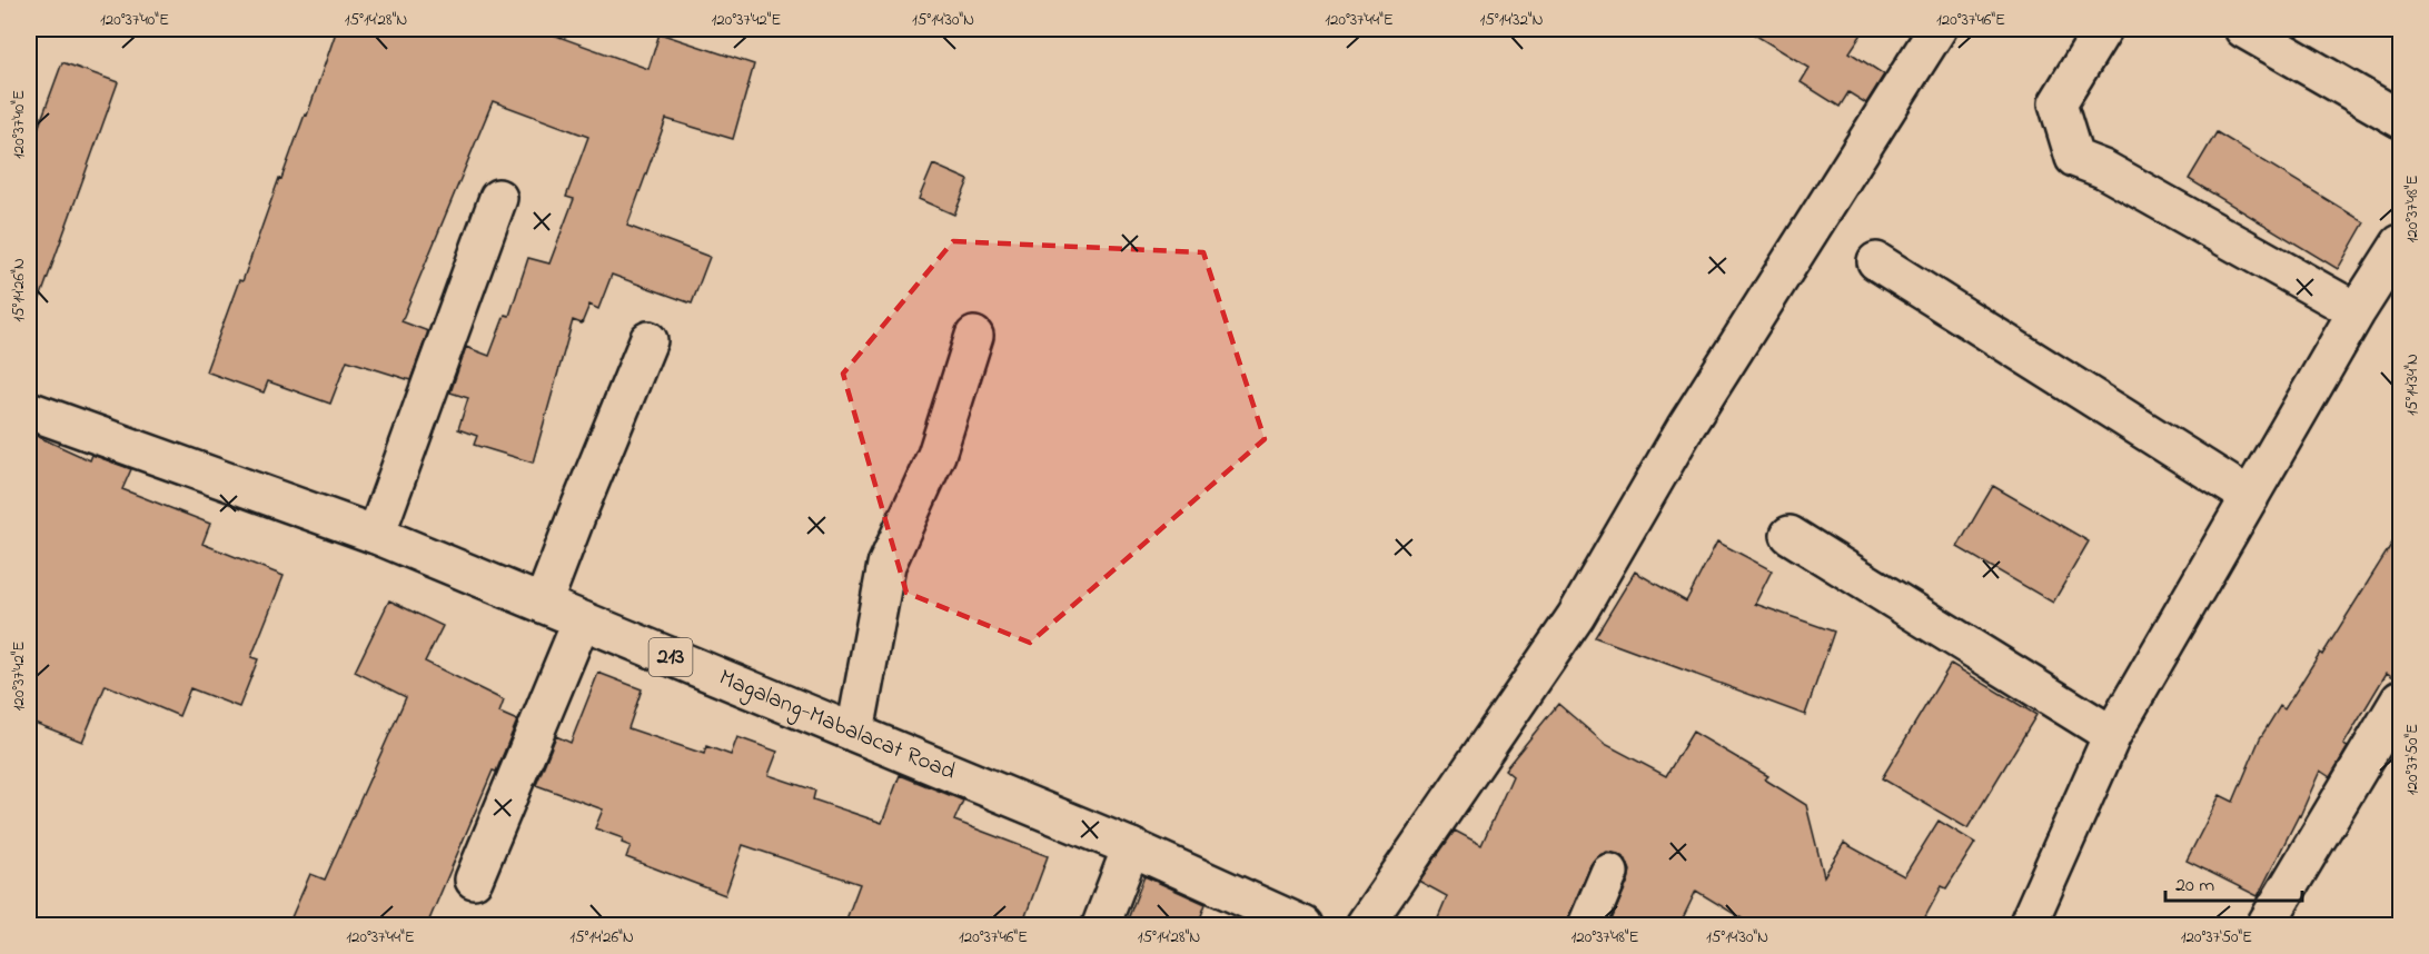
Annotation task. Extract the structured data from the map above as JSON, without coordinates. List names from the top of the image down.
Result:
{
  "streets": {
    "street": ["213", "Magalang-Mabalacat Road"]
  },
  "scale_bar": "20 m",
  "coordinates": [
    "120°37'40\"E",
    "15°14'28\"N",
    "120°37'42\"E",
    "15°14'30\"N",
    "120°37'44\"E",
    "15°14'32\"N",
    "120°37'46\"E",
    "120°37'48\"E",
    "15°14'26\"N",
    "15°14'34\"N",
    "120°37'50\"E"
  ]
}
